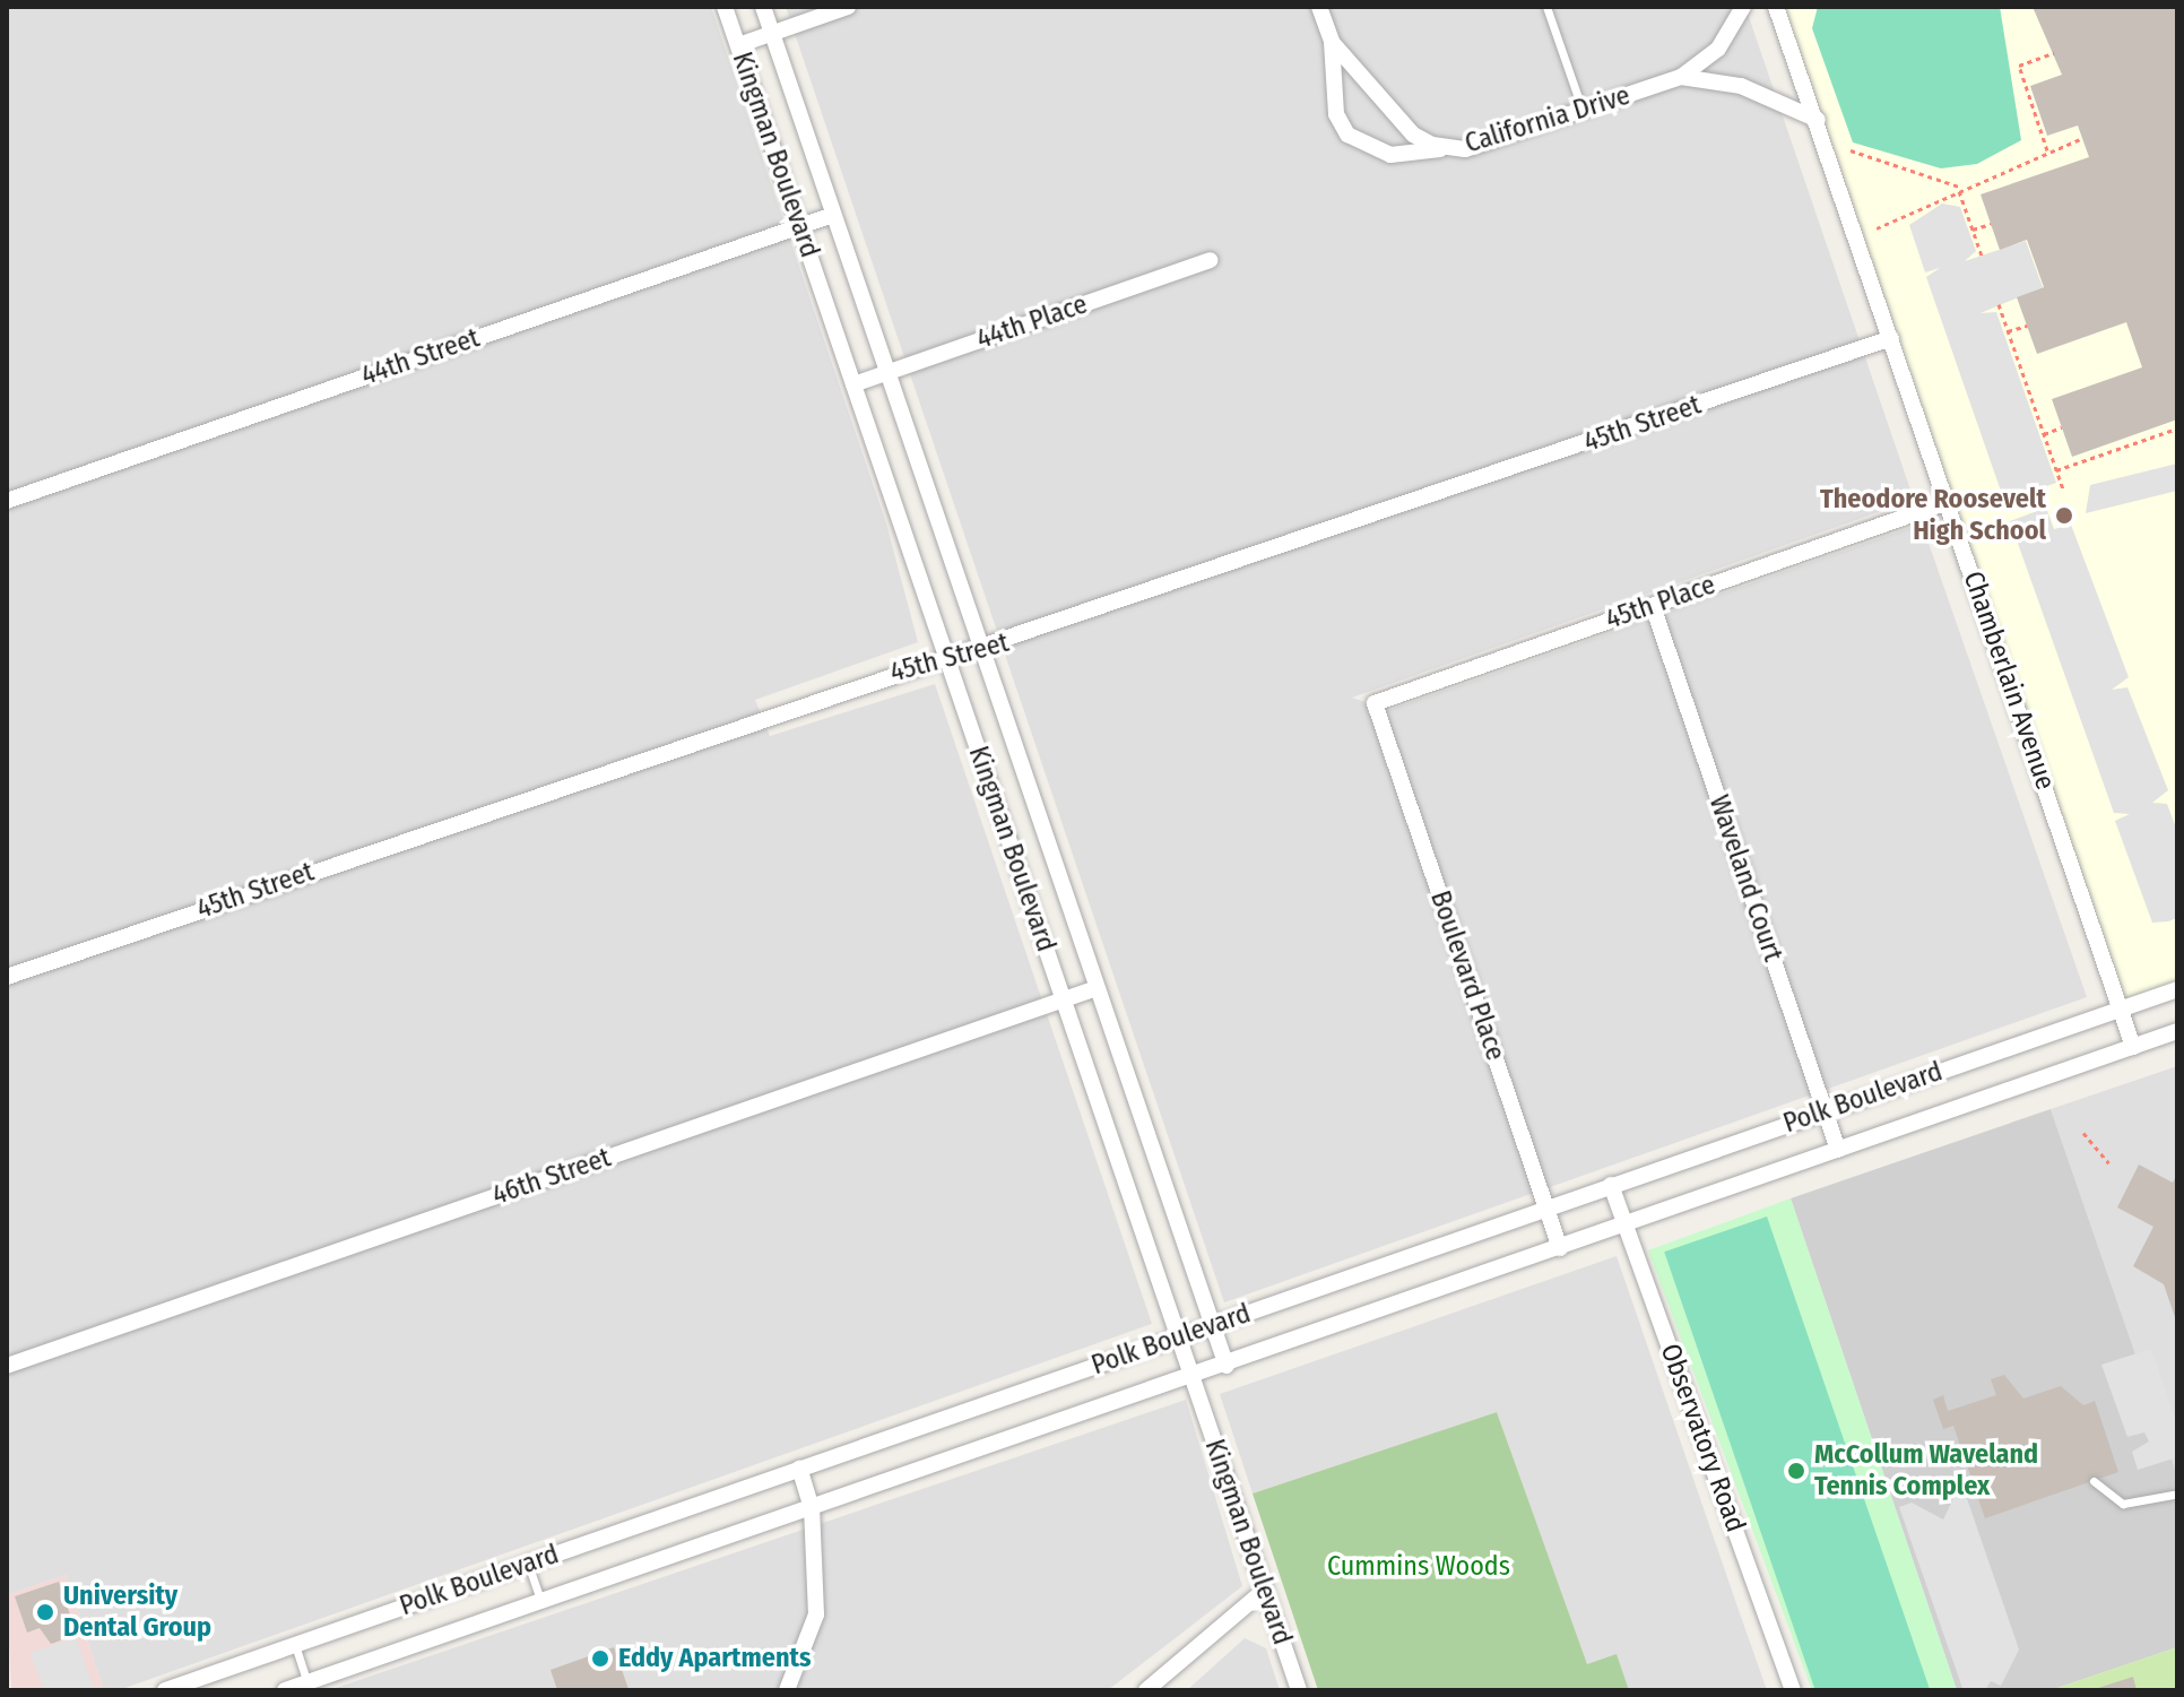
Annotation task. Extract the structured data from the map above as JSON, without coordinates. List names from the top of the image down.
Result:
{
  "streets": {
    "street": [
      "California Drive",
      "Kingman Boulevard",
      "44th Place",
      "44th Street",
      "45th Street",
      "45th Place",
      "Chamberlain Avenue",
      "Waveland Court",
      "Boulevard Place",
      "Polk Boulevard",
      "46th Street",
      "Observatory Road"
    ]
  },
  "crossings": [
    ["California Drive", "Chamberlain Avenue"],
    ["Kingman Boulevard", "44th Place"],
    ["Kingman Boulevard", "44th Street"],
    ["Kingman Boulevard", "45th Street"],
    ["Kingman Boulevard", "Polk Boulevard"],
    ["Kingman Boulevard", "46th Street"],
    ["45th Street", "Chamberlain Avenue"],
    ["45th Place", "Chamberlain Avenue"],
    ["45th Place", "Waveland Court"],
    ["45th Place", "Boulevard Place"],
    ["Chamberlain Avenue", "Polk Boulevard"],
    ["Waveland Court", "Polk Boulevard"],
    ["Boulevard Place", "Polk Boulevard"],
    ["Polk Boulevard", "Observatory Road"]
  ],
  "parks": ["Cummins Woods"],
  "places": [
    "Theodore Roosevelt High School",
    "McCollum Waveland Tennis Complex",
    "University Dental Group",
    "Eddy Apartments"
  ]
}
